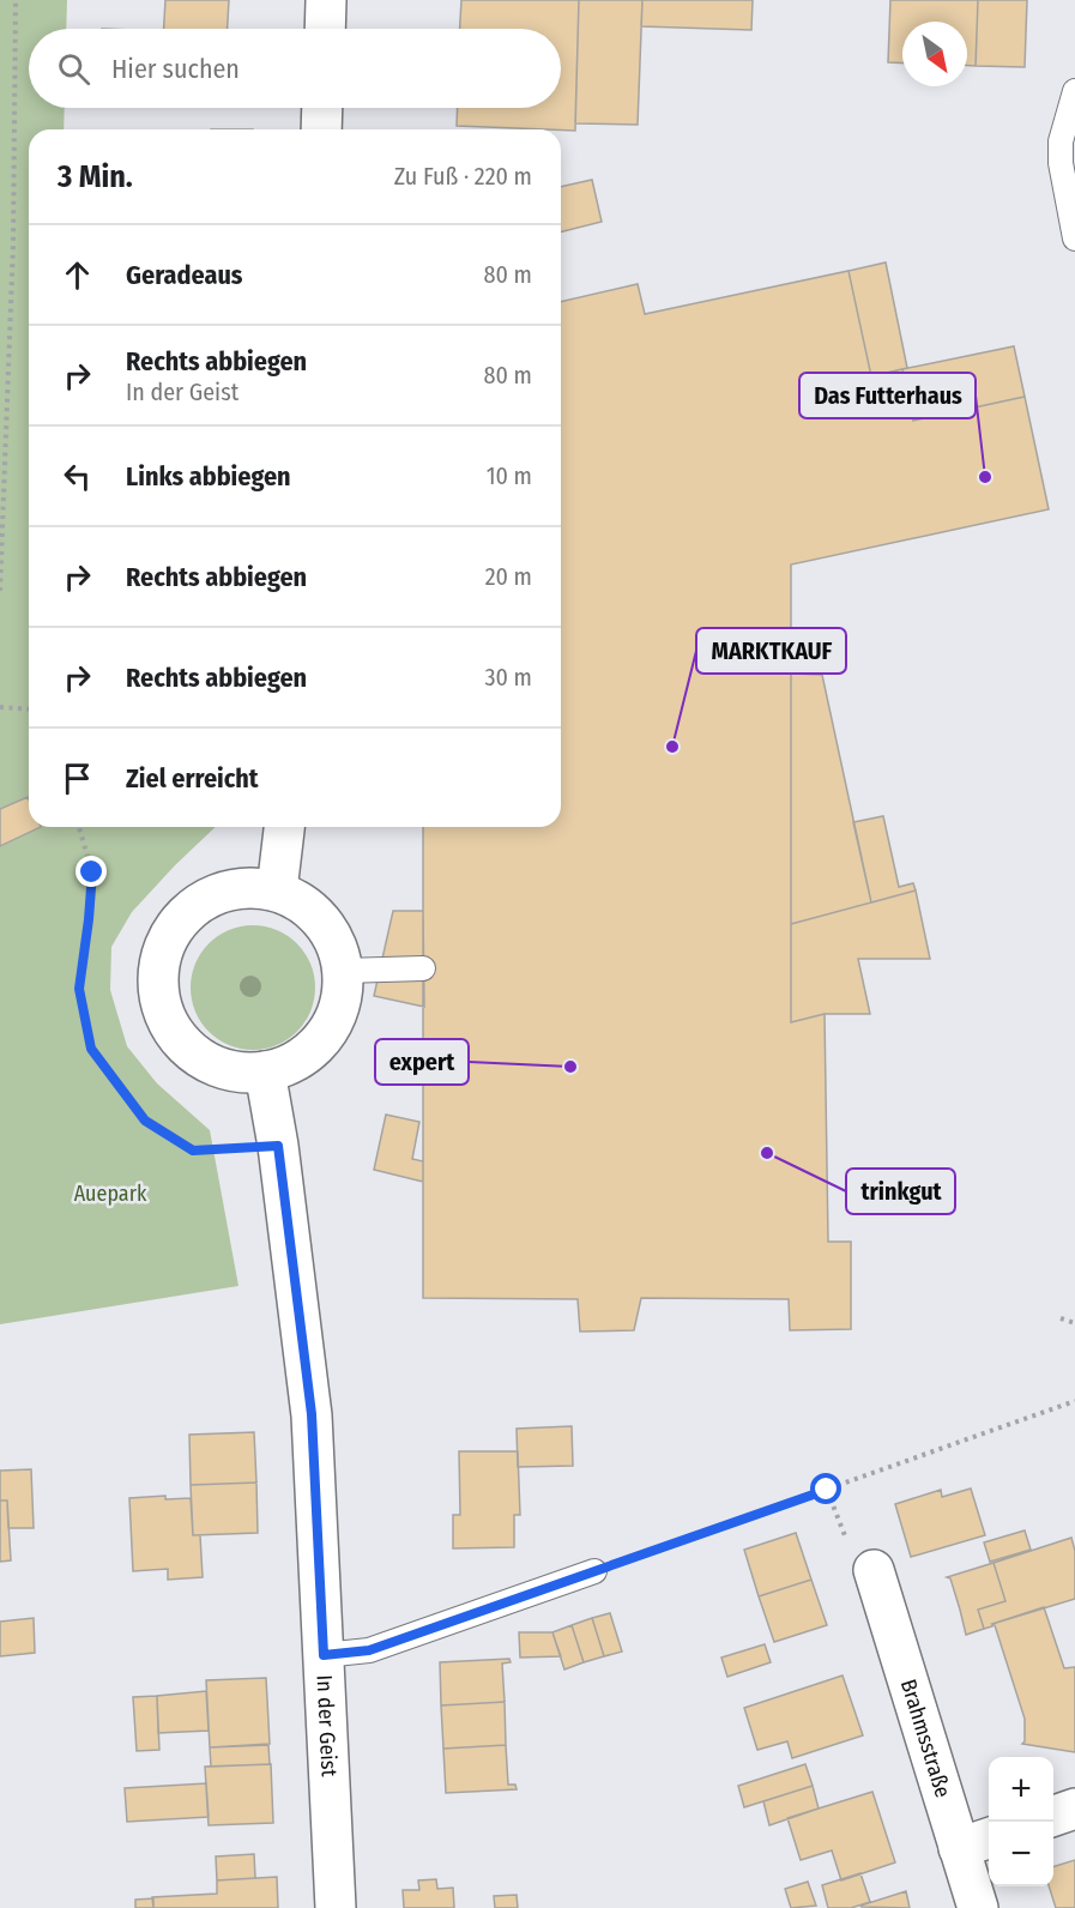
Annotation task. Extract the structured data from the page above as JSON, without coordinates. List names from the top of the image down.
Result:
{
  "streets": {
    "main road": ["In der Geist", "Brahmsstraße"]
  },
  "parks": ["Auepark"],
  "places": [
    "Das Futterhaus",
    "MARKTKAUF",
    "expert",
    "trinkgut"
  ],
  "north": "bottom right",
  "page": {
    "search": "Hier suchen",
    "heading": ["3 Min.", "Zu Fuß · 220 m"],
    "list": [
      ["Geradeaus", "80 m"],
      ["Rechts abbiegen", "In der Geist", "80 m"],
      ["Links abbiegen", "10 m"],
      ["Rechts abbiegen", "20 m"],
      ["Rechts abbiegen", "30 m"],
      "Ziel erreicht"
    ],
    "map_buttons": ["+", "−"]
  }
}
